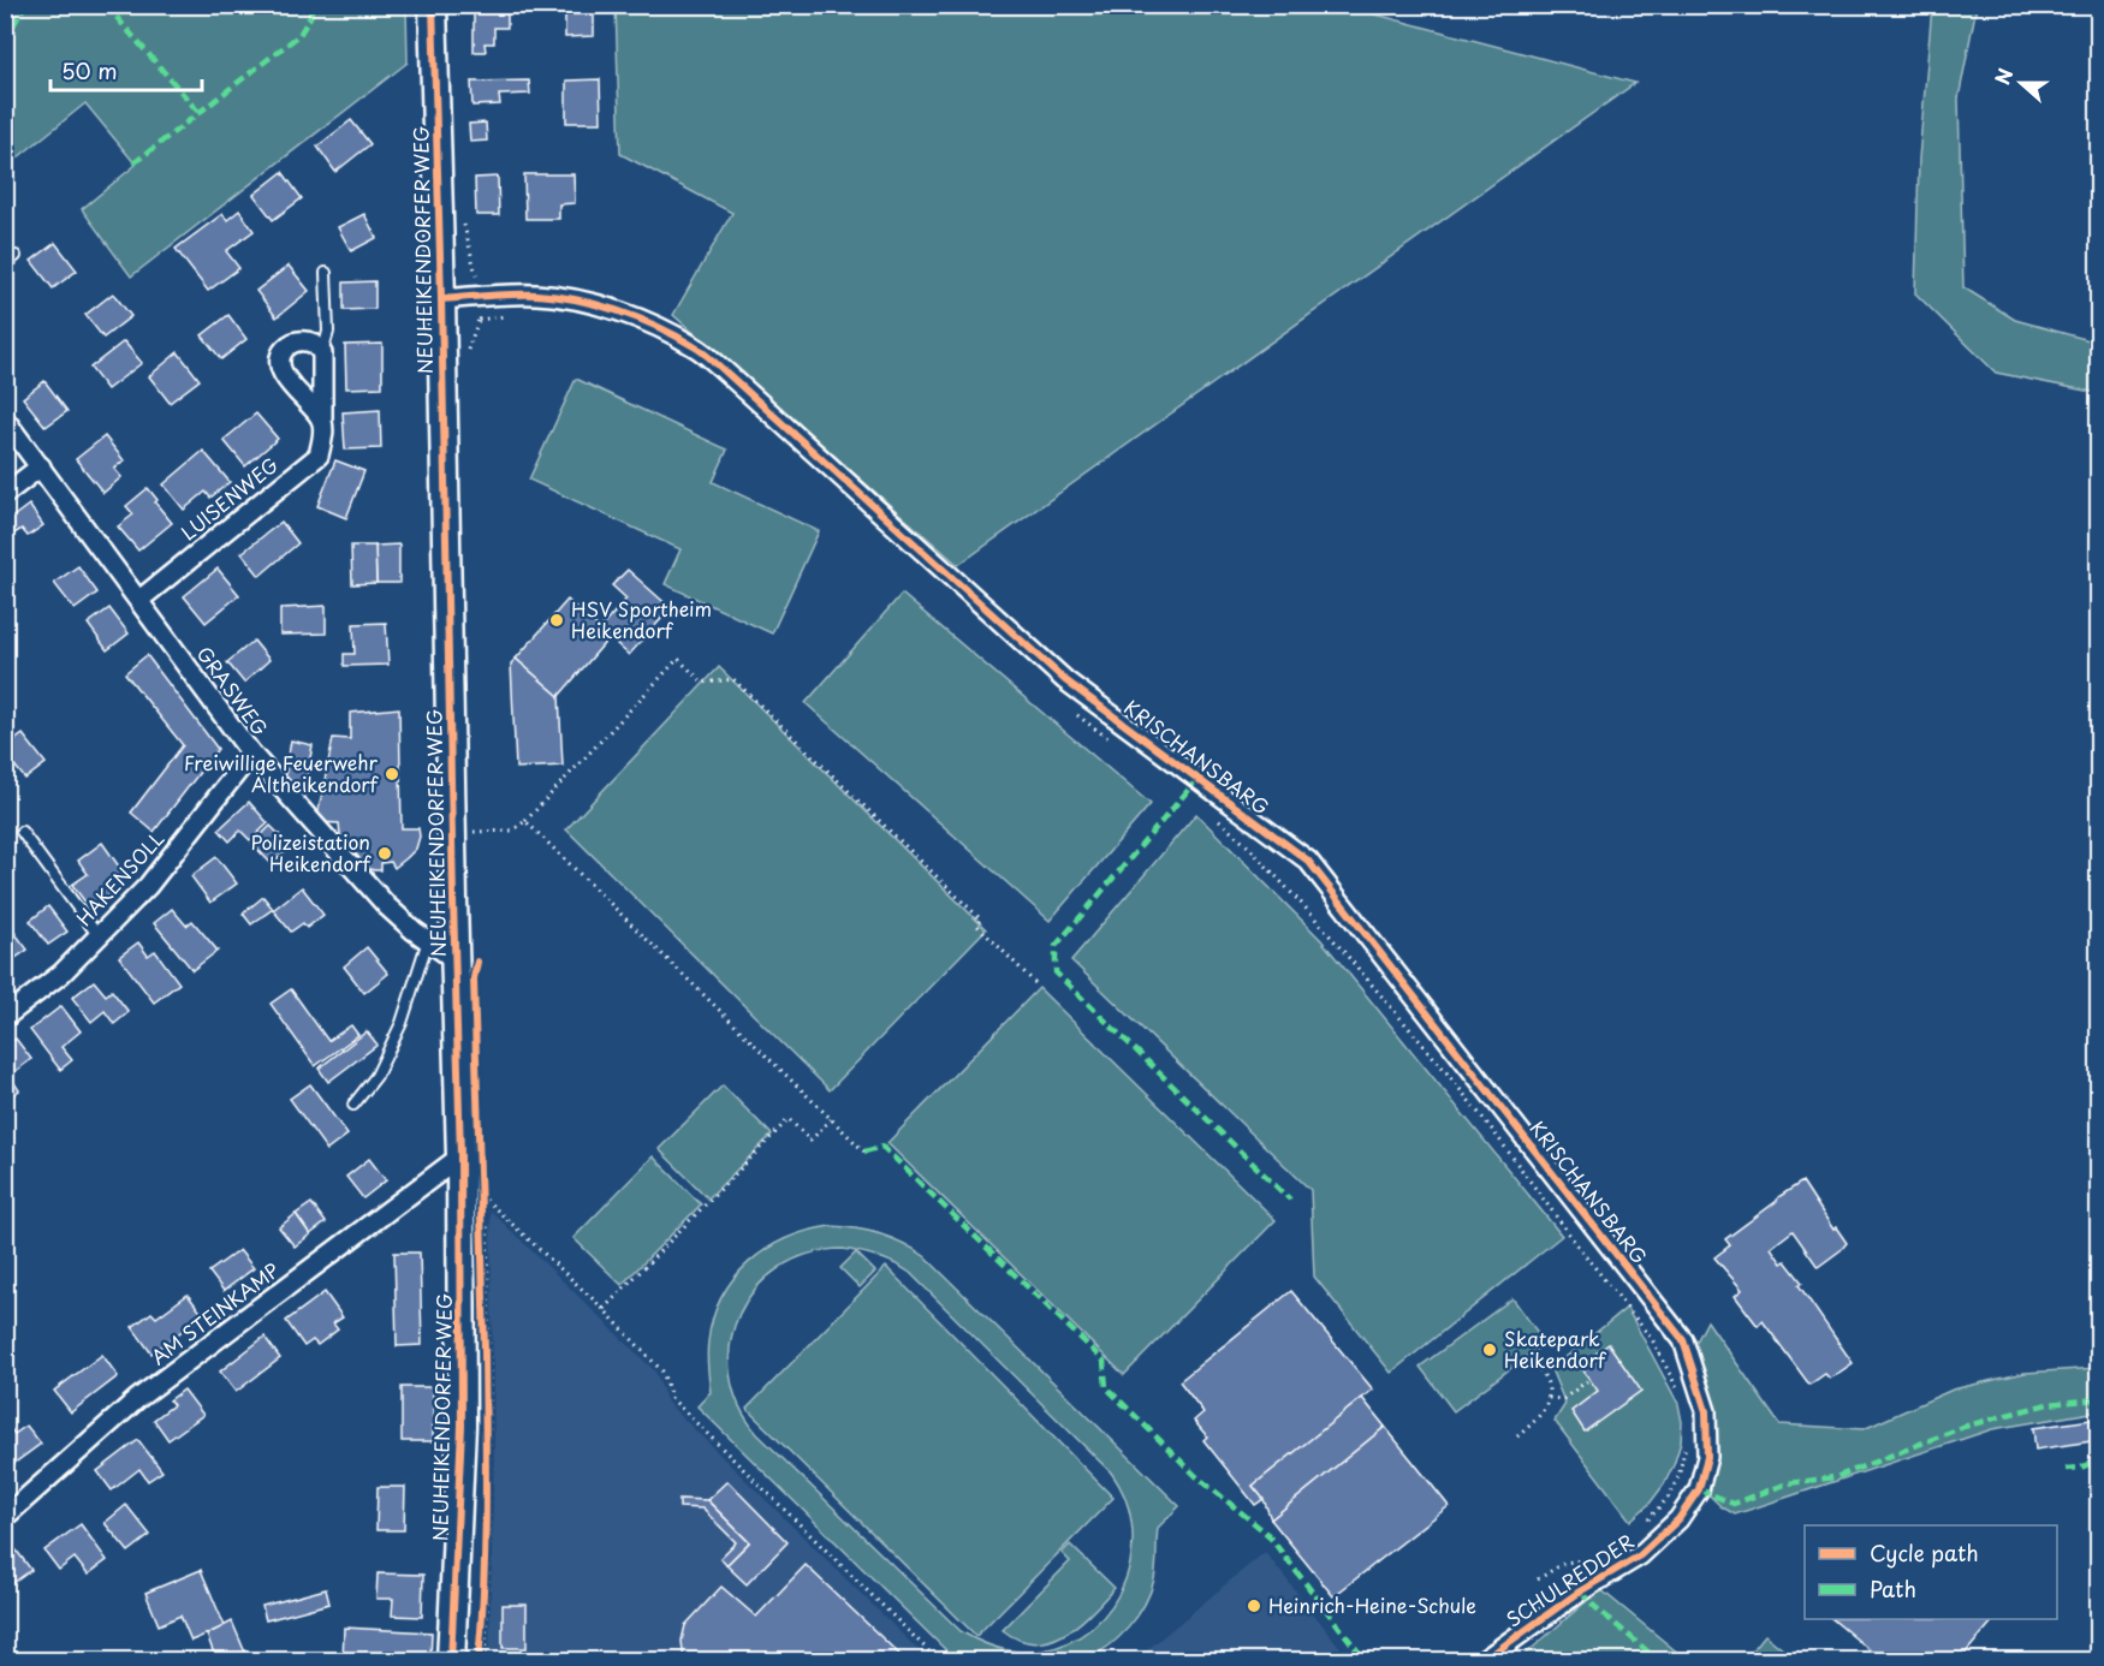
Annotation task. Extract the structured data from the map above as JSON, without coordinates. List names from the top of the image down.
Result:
{
  "streets": {
    "street": [
      "NEUHEIKENDORFER WEG",
      "LUISENWEG",
      "GRASWEG",
      "KRISCHANSBARG",
      "HAKENSOLL",
      "AM STEINKAMP",
      "SCHULREDDER"
    ]
  },
  "crossings": [
    ["NEUHEIKENDORFER WEG", "GRASWEG"],
    ["NEUHEIKENDORFER WEG", "KRISCHANSBARG"],
    ["NEUHEIKENDORFER WEG", "AM STEINKAMP"],
    ["LUISENWEG", "GRASWEG"],
    ["GRASWEG", "HAKENSOLL"],
    ["KRISCHANSBARG", "SCHULREDDER"]
  ],
  "places": [
    "HSV Sportheim Heikendorf",
    "Freiwillige Feuerwehr Altheikendorf",
    "Polizeistation Heikendorf",
    "Skatepark Heikendorf",
    "Heinrich-Heine-Schule"
  ],
  "legend": ["Cycle path", "Path"],
  "scale_bar": "50 m",
  "north": "left"
}
